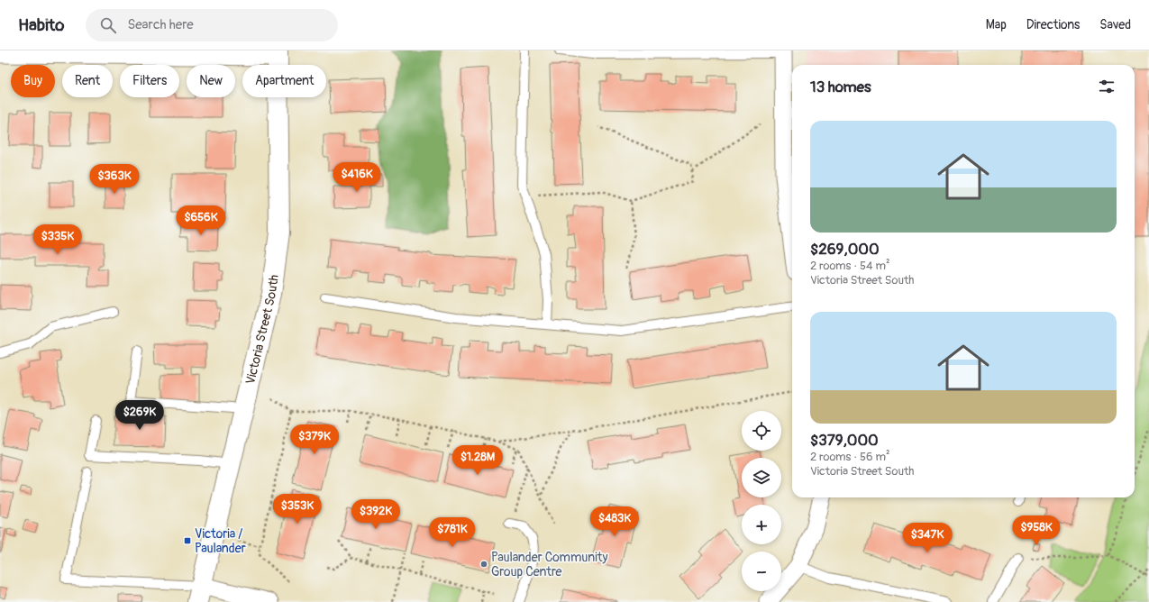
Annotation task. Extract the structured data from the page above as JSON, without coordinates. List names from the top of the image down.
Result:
{
  "streets": {
    "main road": ["Victoria Street South"]
  },
  "places": {
    "transit": ["Victoria / Paulander"],
    "other": ["Paulander Community Group Centre"]
  },
  "page": {
    "header": "Habito",
    "search": "Search here",
    "nav": ["Map", "Directions", "Saved"],
    "chip": [
      "Buy",
      "Rent",
      "Filters",
      "New",
      "Apartment"
    ],
    "heading": "13 homes",
    "list": [
      {
        "name": "$269,000",
        "note": "2 rooms · 54 m² · Victoria Street South"
      },
      {
        "name": "$379,000",
        "note": "2 rooms · 56 m² · Victoria Street South"
      }
    ],
    "price": [
      "$416K",
      "$363K",
      "$656K",
      "$335K",
      "$269K",
      "$379K",
      "$1.28M",
      "$353K",
      "$392K",
      "$483K",
      "$958K",
      "$781K",
      "$347K"
    ],
    "map_buttons": ["+", "−"]
  }
}
